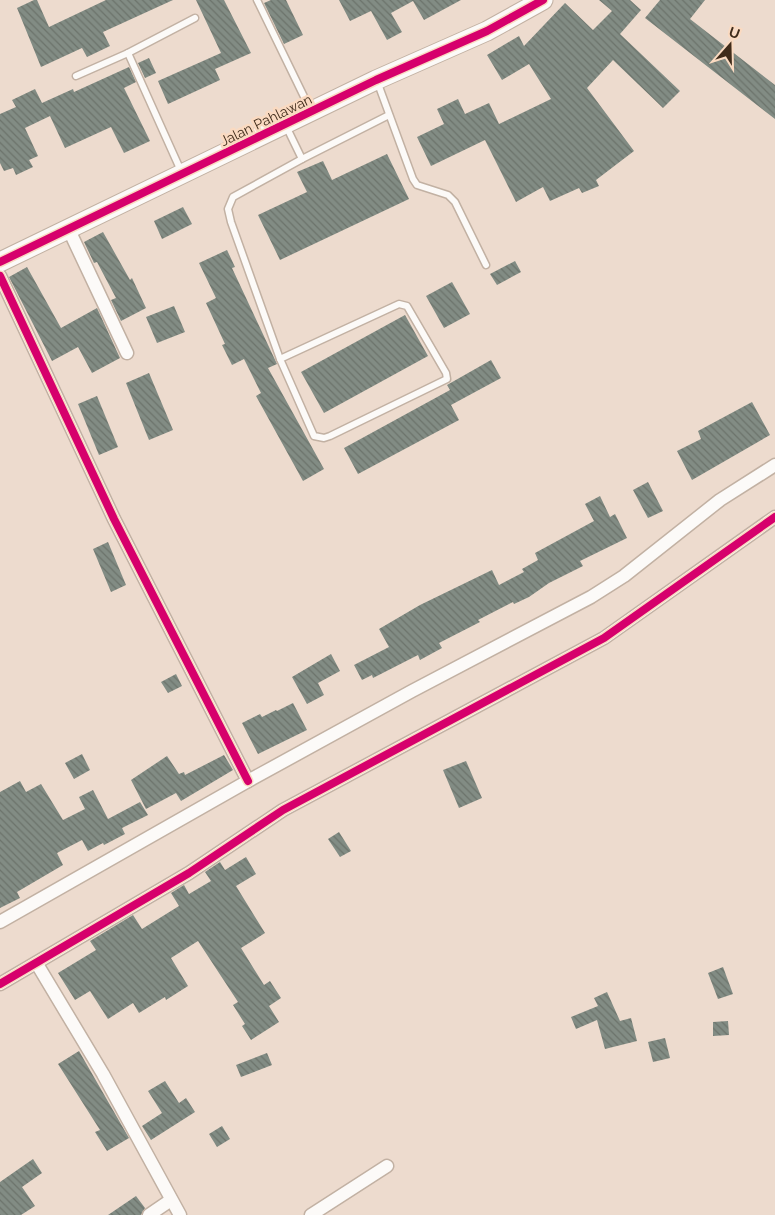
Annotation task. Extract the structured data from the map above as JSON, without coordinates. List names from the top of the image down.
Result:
{
  "streets": {
    "street": ["Jalan Pahlawan"]
  },
  "north": "top"
}
